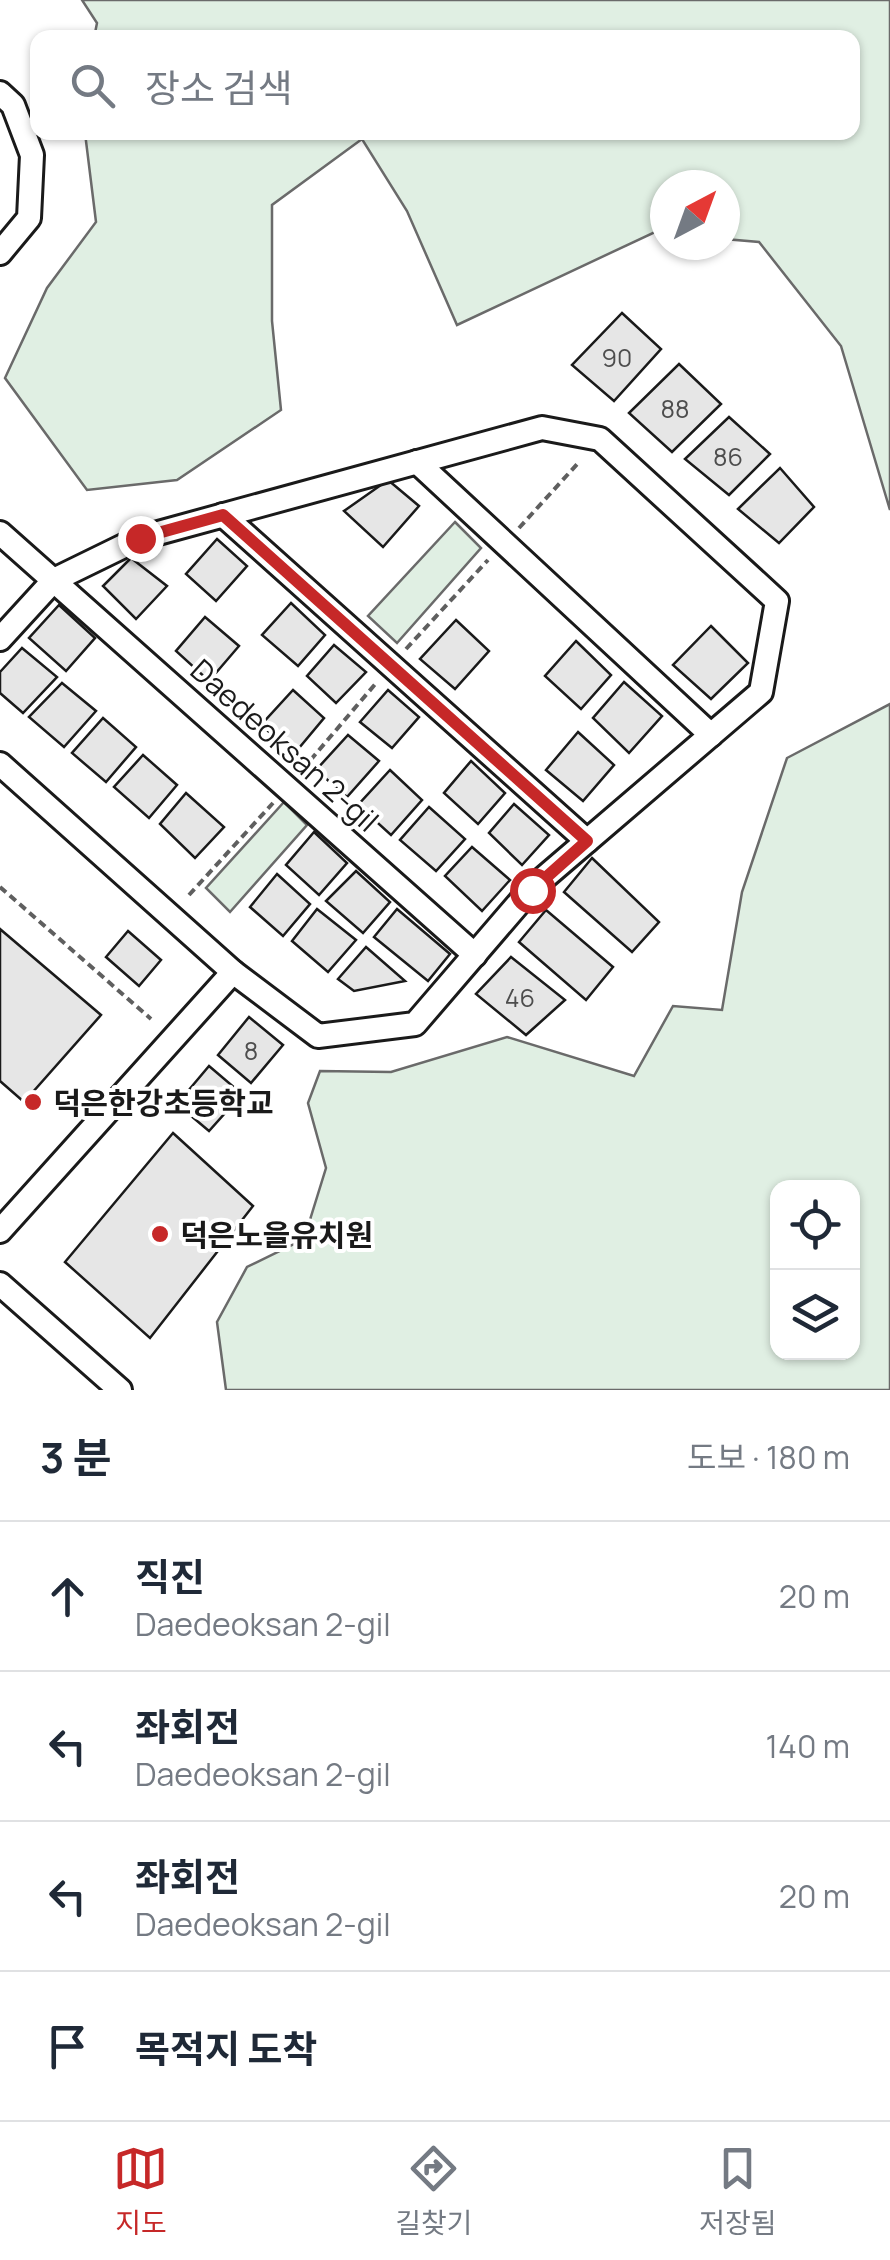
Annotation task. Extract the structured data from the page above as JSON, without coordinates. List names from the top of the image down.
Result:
{
  "streets": {
    "street": ["Daedeoksan 2-gil"]
  },
  "places": ["덕은한강초등학교", "덕은노을유치원"],
  "house_numbers": [
    "90",
    "88",
    "86",
    "46",
    "8"
  ],
  "north": "top right",
  "page": {
    "search": "장소 검색",
    "heading": ["3 분", "도보 · 180 m"],
    "list": [
      ["직진", "Daedeoksan 2-gil", "20 m"],
      ["좌회전", "Daedeoksan 2-gil", "140 m"],
      ["좌회전", "Daedeoksan 2-gil", "20 m"],
      "목적지 도착"
    ],
    "nav": ["지도", "길찾기", "저장됨"]
  }
}
